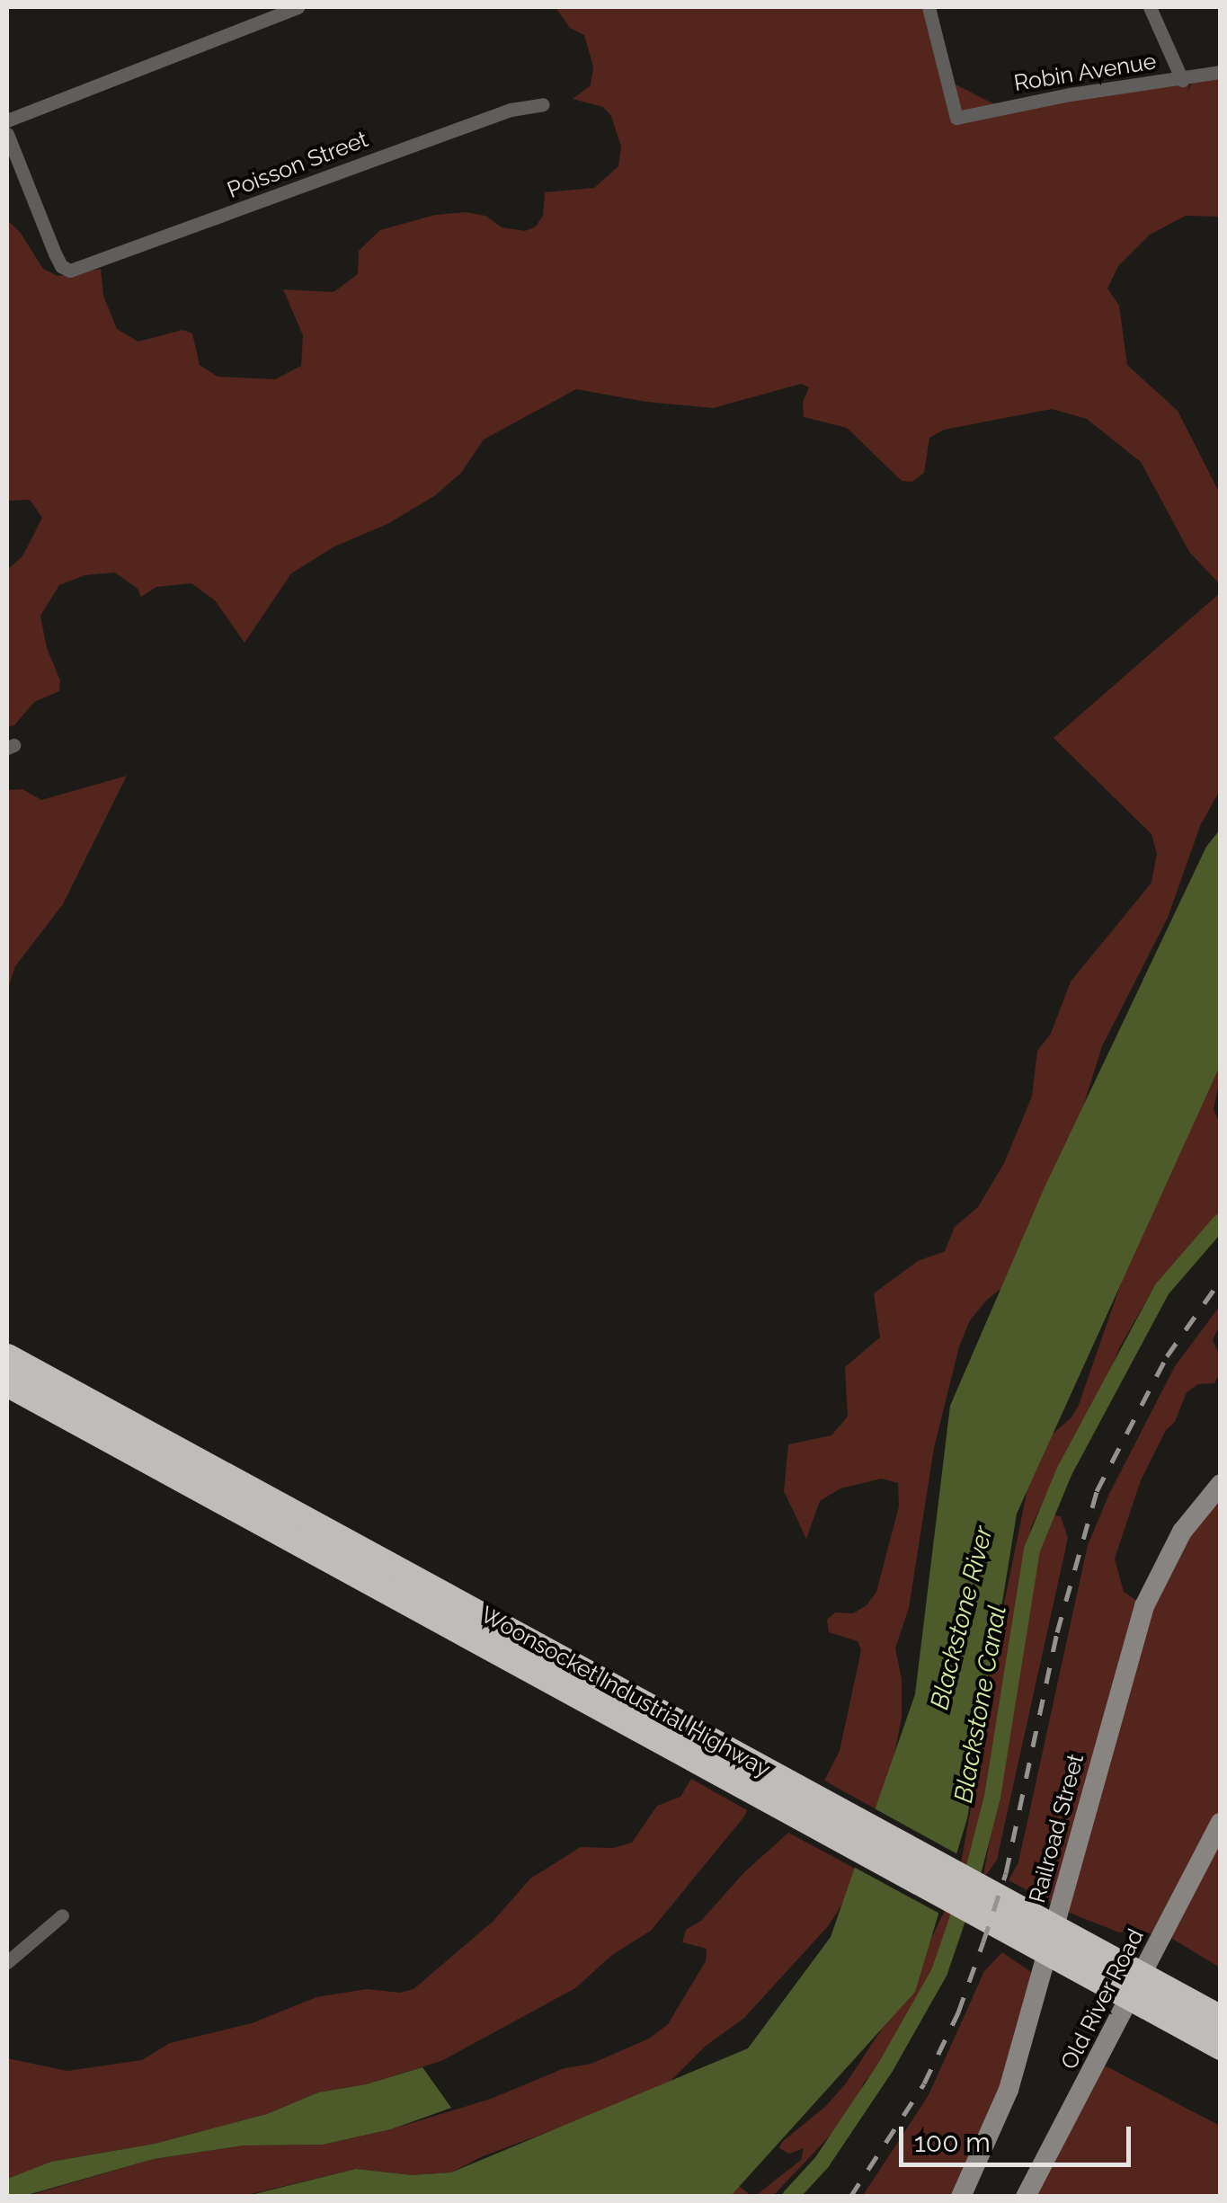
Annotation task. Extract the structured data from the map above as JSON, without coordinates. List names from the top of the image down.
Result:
{
  "streets": {
    "highway": ["Woonsocket Industrial Highway"],
    "street": [
      "Robin Avenue",
      "Poisson Street",
      "Railroad Street",
      "Old River Road"
    ]
  },
  "water": ["Blackstone River", "Blackstone Canal"],
  "scale_bar": "100 m"
}
